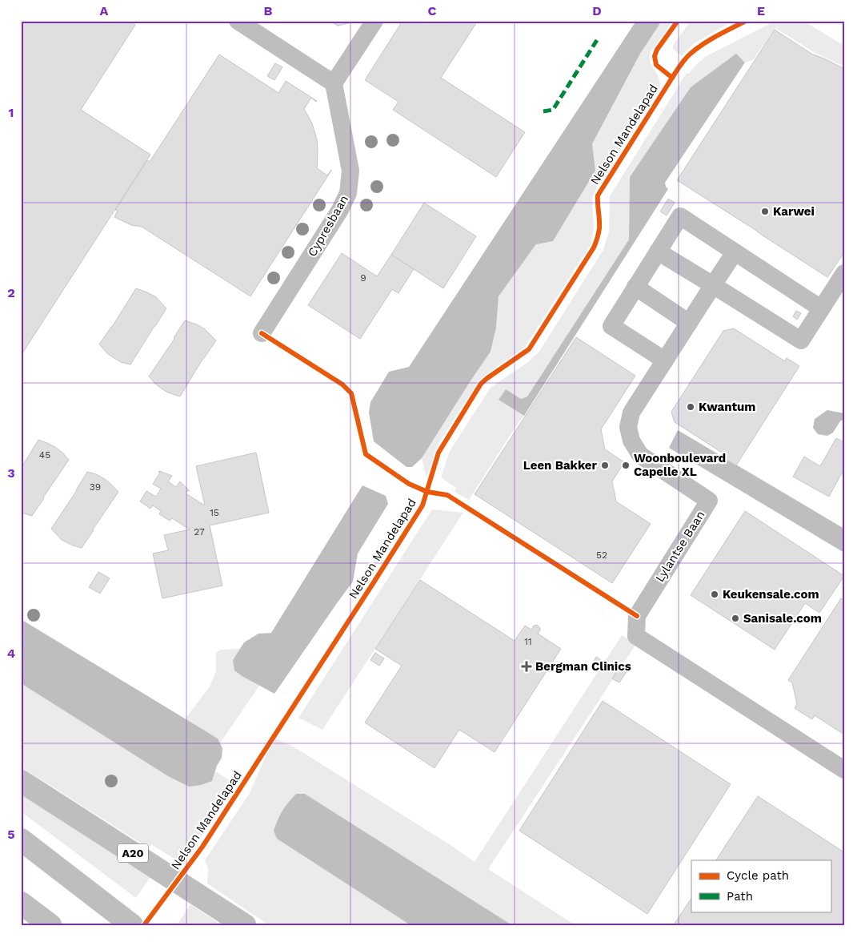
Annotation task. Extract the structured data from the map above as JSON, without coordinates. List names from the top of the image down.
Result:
{
  "streets": {
    "highway": ["A20"],
    "street": ["Cypresbaan", "Lylantse Baan"],
    "cycle path": ["Nelson Mandelapad"]
  },
  "places": {
    "other": [
      "Karwei",
      "Kwantum",
      "Leen Bakker",
      "Woonboulevard Capelle XL",
      "Keukensale.com",
      "Sanisale.com"
    ],
    "health": ["Bergman Clinics"]
  },
  "house_numbers": [
    "9",
    "45",
    "39",
    "15",
    "27",
    "52",
    "11"
  ],
  "legend": ["Cycle path", "Path"],
  "grid": {
    "columns": [
      "A",
      "B",
      "C",
      "D",
      "E"
    ],
    "rows": [
      "1",
      "2",
      "3",
      "4",
      "5"
    ]
  }
}
